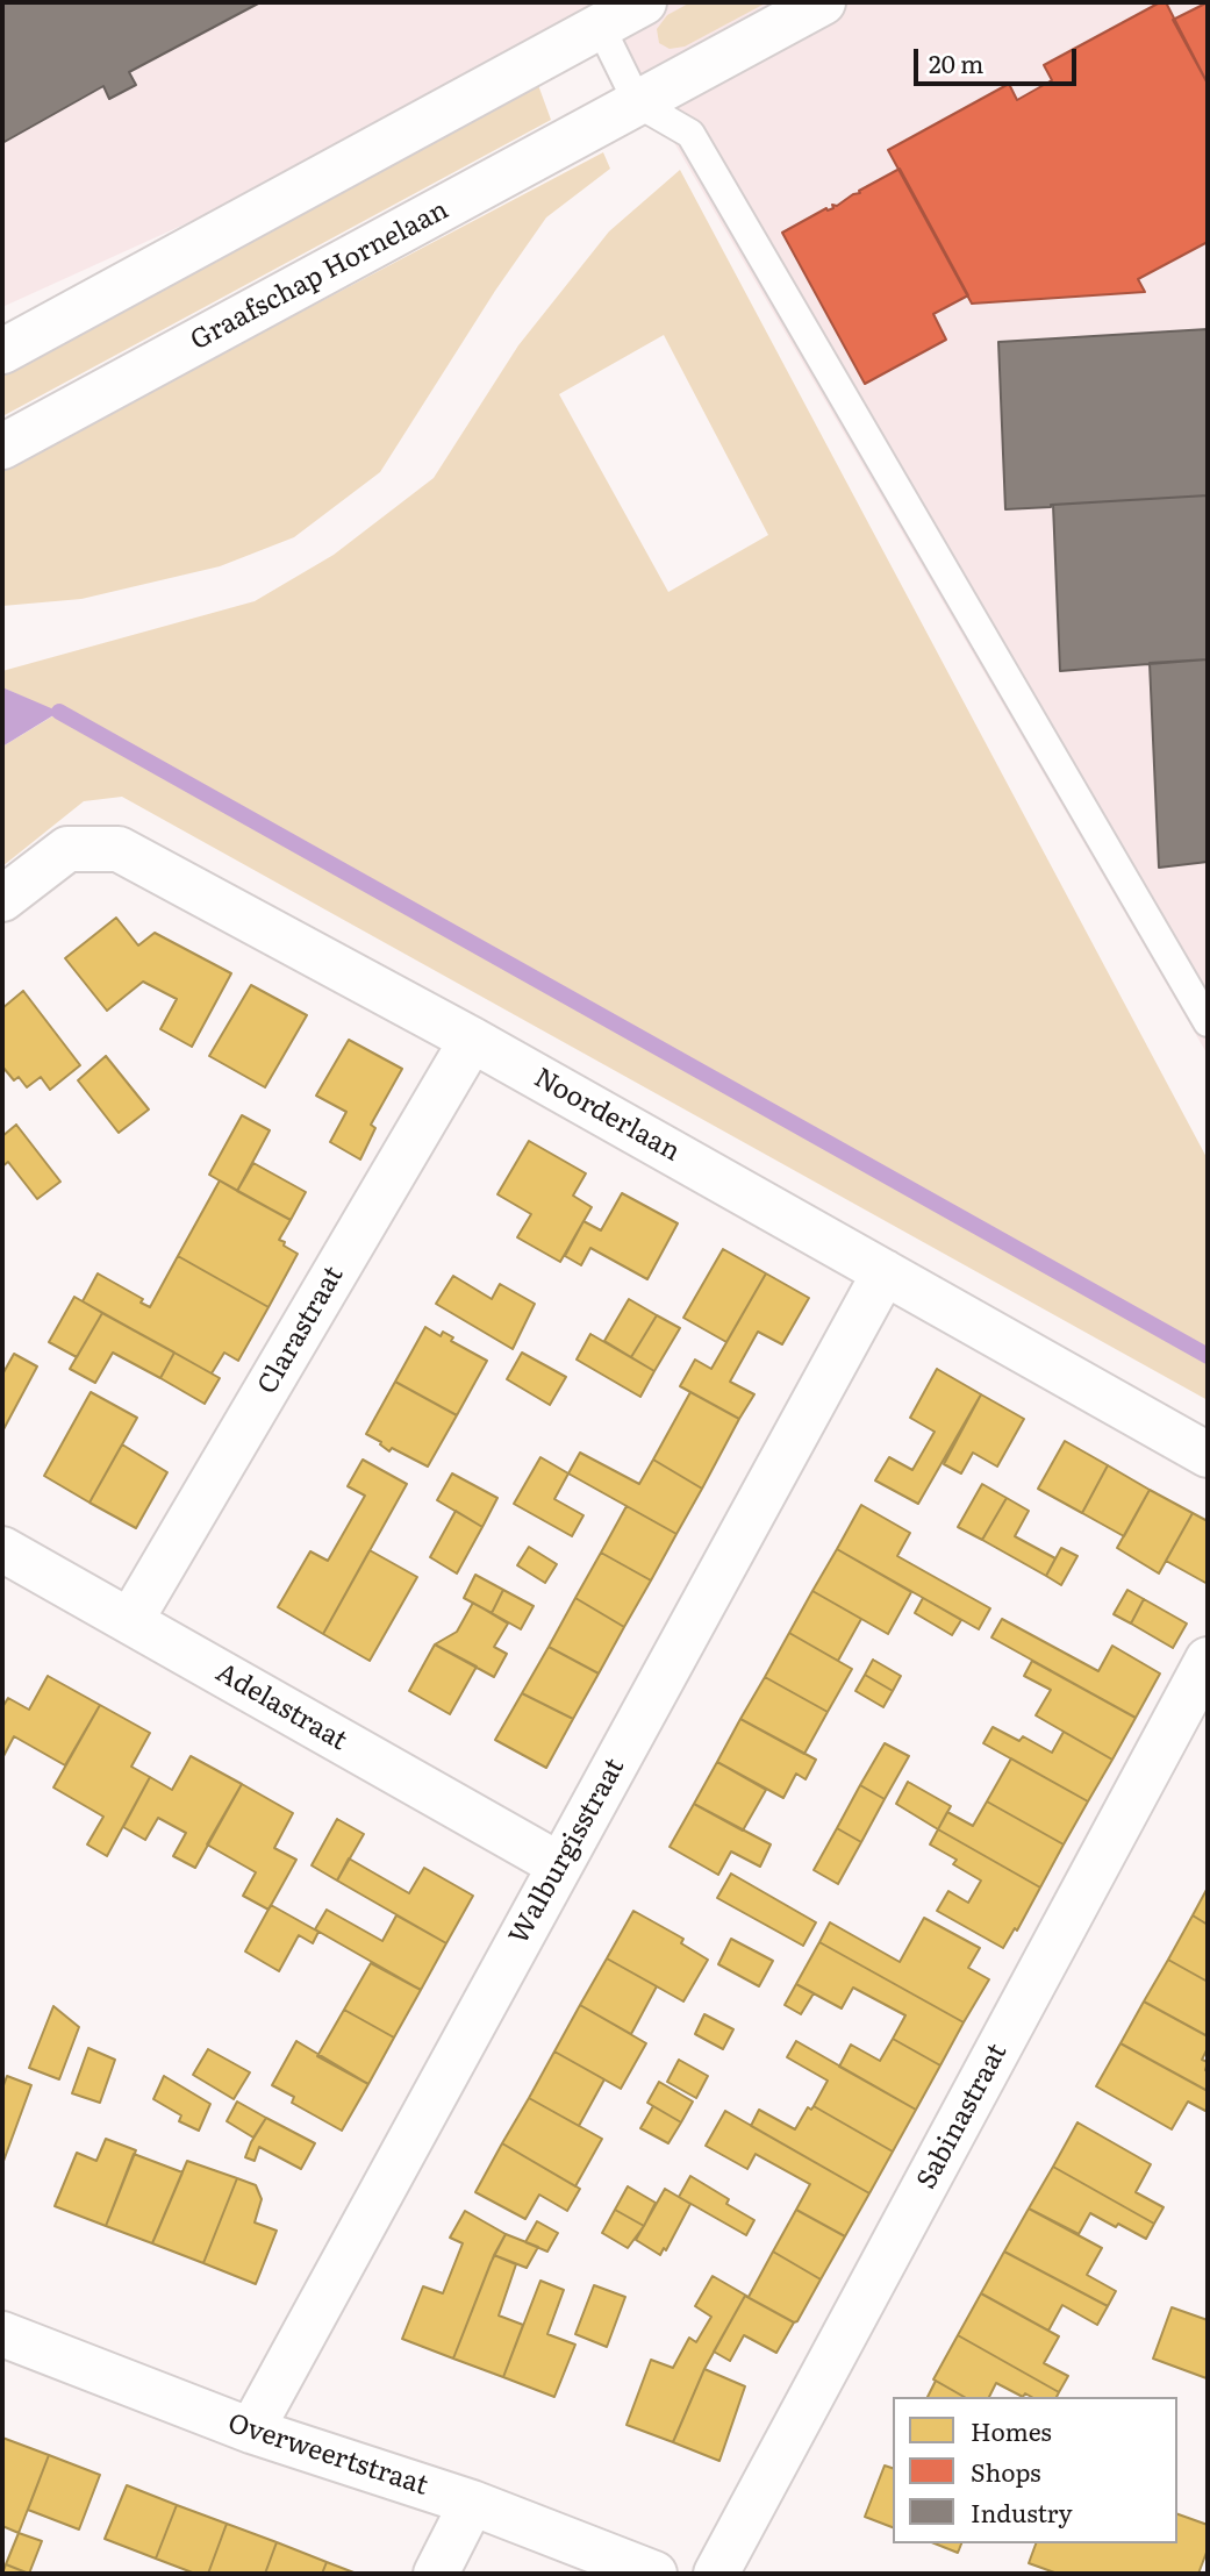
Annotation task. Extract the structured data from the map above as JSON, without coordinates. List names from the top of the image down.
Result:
{
  "streets": {
    "street": [
      "Graafschap Hornelaan",
      "Noorderlaan",
      "Clarastraat",
      "Adelastraat",
      "Walburgisstraat",
      "Sabinastraat",
      "Overweertstraat"
    ]
  },
  "crossings": [
    ["Noorderlaan", "Clarastraat"],
    ["Noorderlaan", "Walburgisstraat"],
    ["Clarastraat", "Adelastraat"],
    ["Adelastraat", "Walburgisstraat"],
    ["Walburgisstraat", "Overweertstraat"]
  ],
  "legend": ["Homes", "Shops", "Industry"],
  "scale_bar": "20 m"
}
